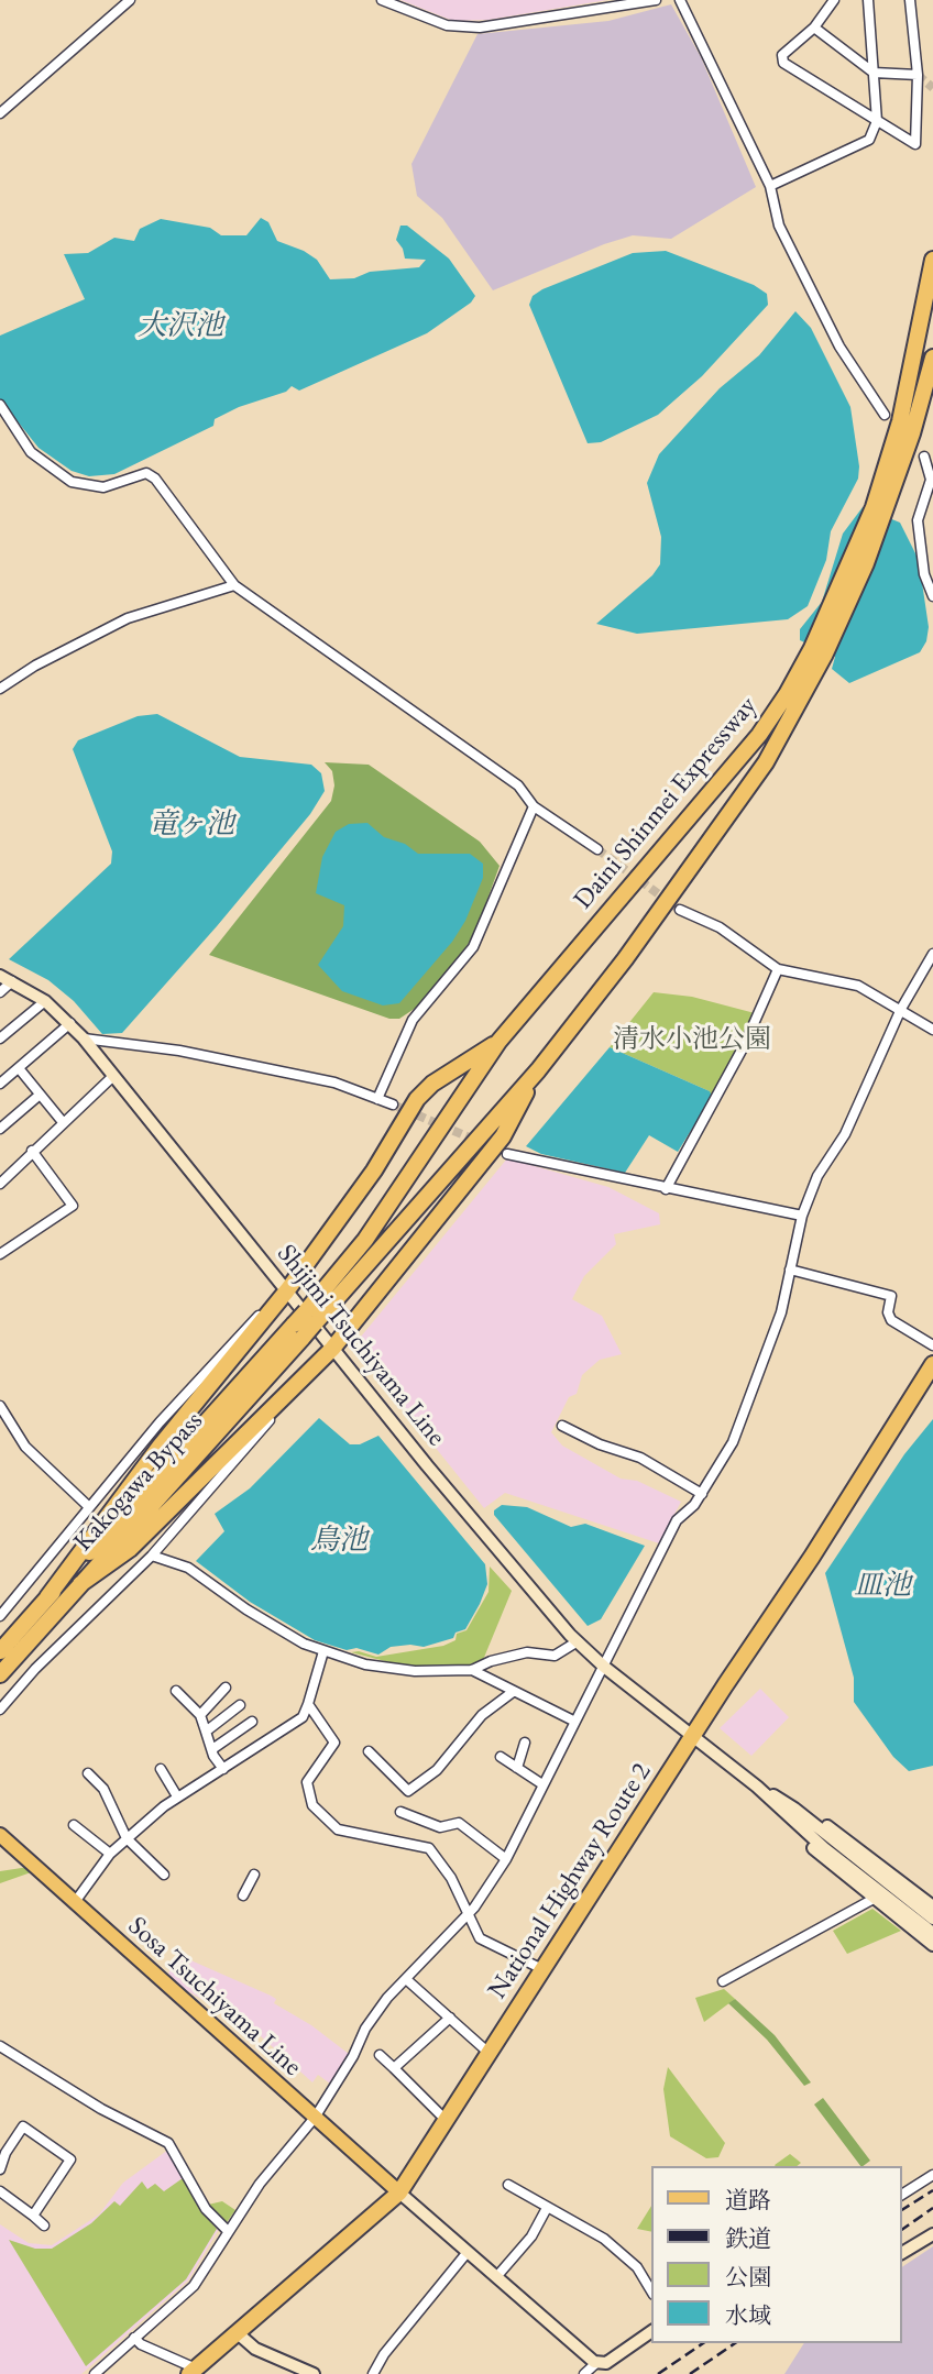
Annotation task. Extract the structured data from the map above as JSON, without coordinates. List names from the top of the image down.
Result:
{
  "streets": {
    "highway": ["Daini Shinmei Expressway", "Kakogawa Bypass", "National Highway Route 2"],
    "main road": ["Shijimi Tsuchiyama Line", "Sosa Tsuchiyama Line"]
  },
  "crossings": [
    ["Daini Shinmei Expressway", "Kakogawa Bypass"],
    ["Shijimi Tsuchiyama Line", "National Highway Route 2"],
    ["National Highway Route 2", "Sosa Tsuchiyama Line"]
  ],
  "water": [
    "大沢池",
    "竜ヶ池",
    "鳥池",
    "皿池"
  ],
  "parks": ["清水小池公園"],
  "legend": [
    "道路",
    "鉄道",
    "公園",
    "水域"
  ]
}
